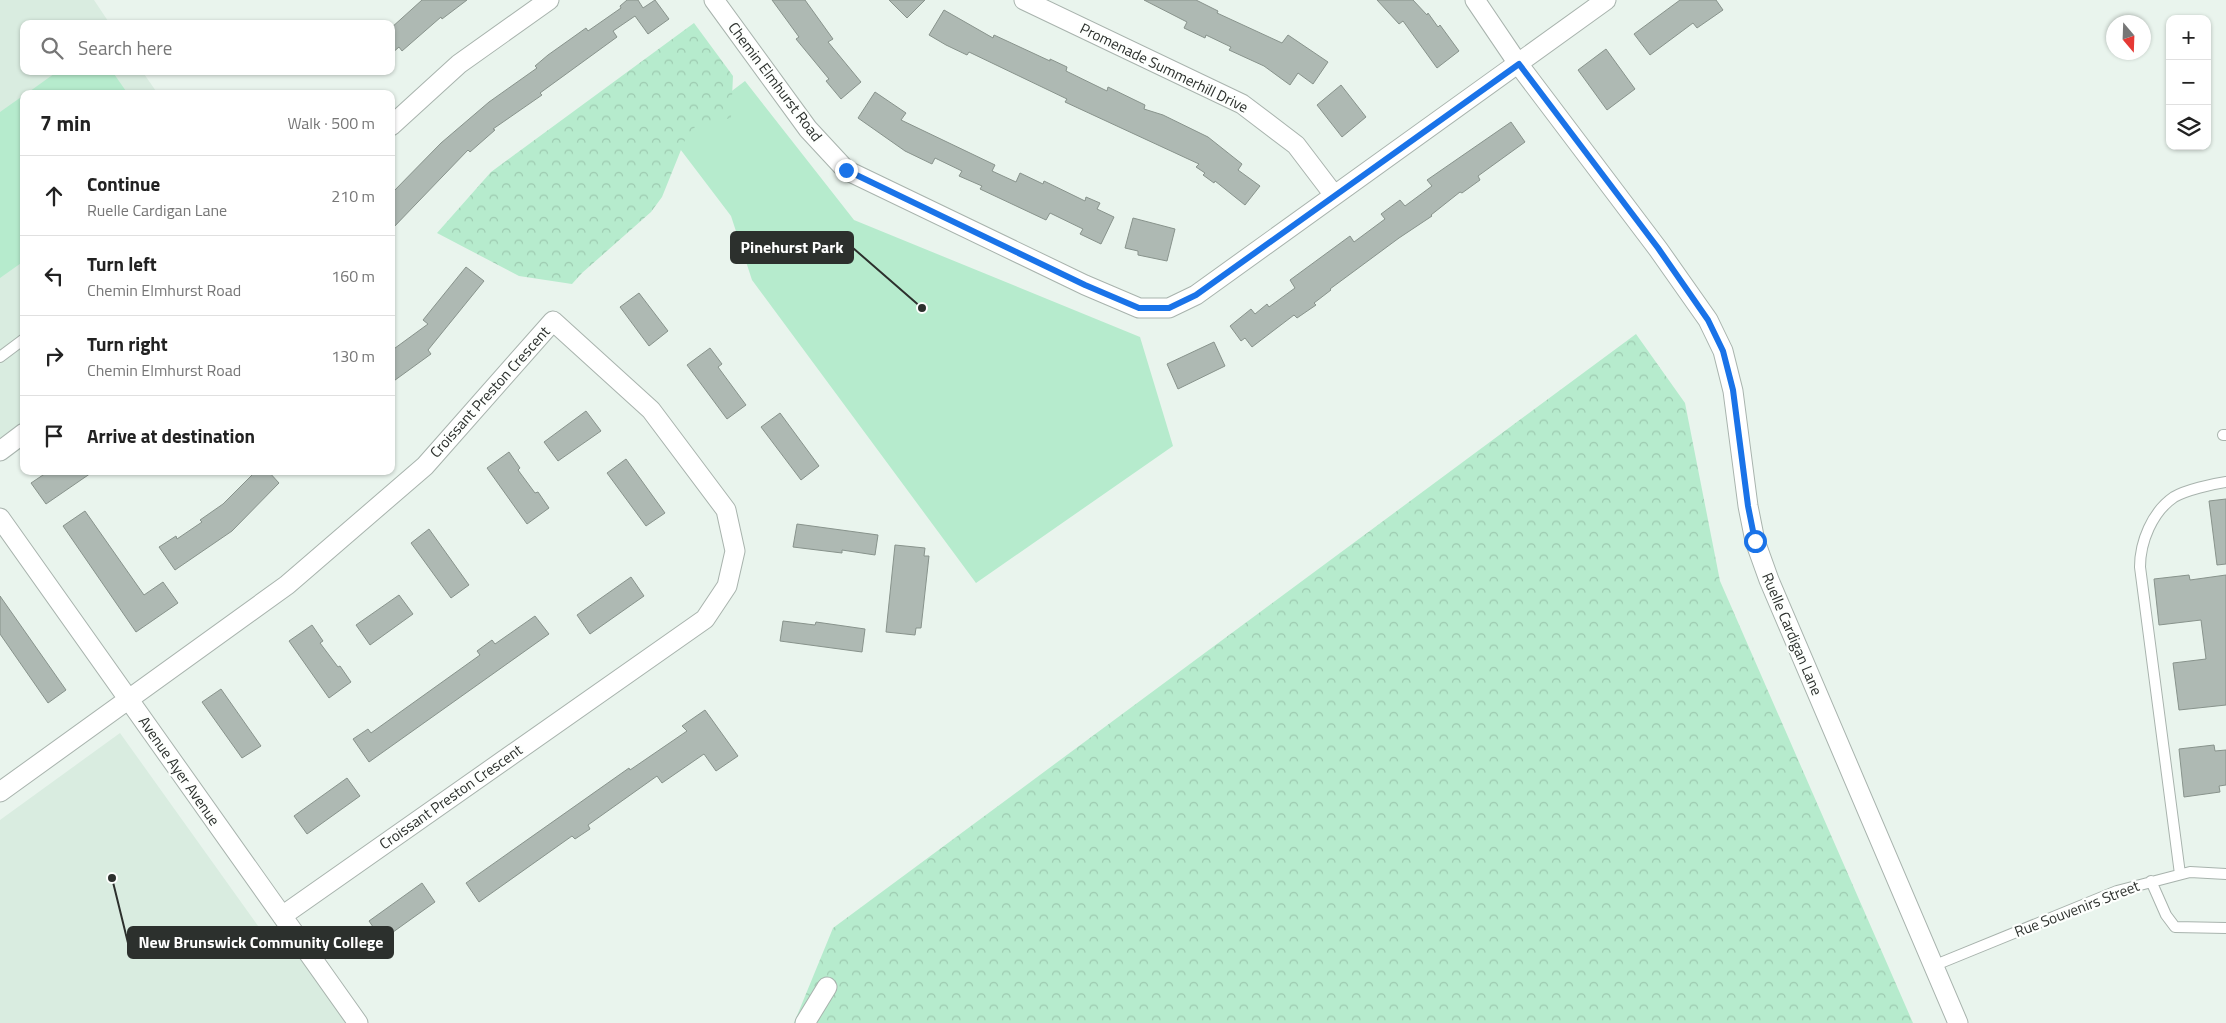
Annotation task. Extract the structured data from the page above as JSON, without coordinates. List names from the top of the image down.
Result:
{
  "streets": {
    "street": [
      "Promenade Summerhill Drive",
      "Chemin Elmhurst Road",
      "Croissant Preston Crescent",
      "Ruelle Cardigan Lane",
      "Avenue Ayer Avenue"
    ],
    "lane": ["Rue Souvenirs Street"]
  },
  "crossings": [
    ["Promenade Summerhill Drive", "Chemin Elmhurst Road"],
    ["Chemin Elmhurst Road", "Ruelle Cardigan Lane"],
    ["Croissant Preston Crescent", "Avenue Ayer Avenue"],
    ["Ruelle Cardigan Lane", "Rue Souvenirs Street"]
  ],
  "places": ["Pinehurst Park", "New Brunswick Community College"],
  "north": "bottom",
  "page": {
    "map_buttons": ["+", "−"],
    "search": "Search here",
    "heading": ["7 min", "Walk · 500 m"],
    "list": [
      ["Continue", "Ruelle Cardigan Lane", "210 m"],
      ["Turn left", "Chemin Elmhurst Road", "160 m"],
      ["Turn right", "Chemin Elmhurst Road", "130 m"],
      "Arrive at destination"
    ]
  }
}
